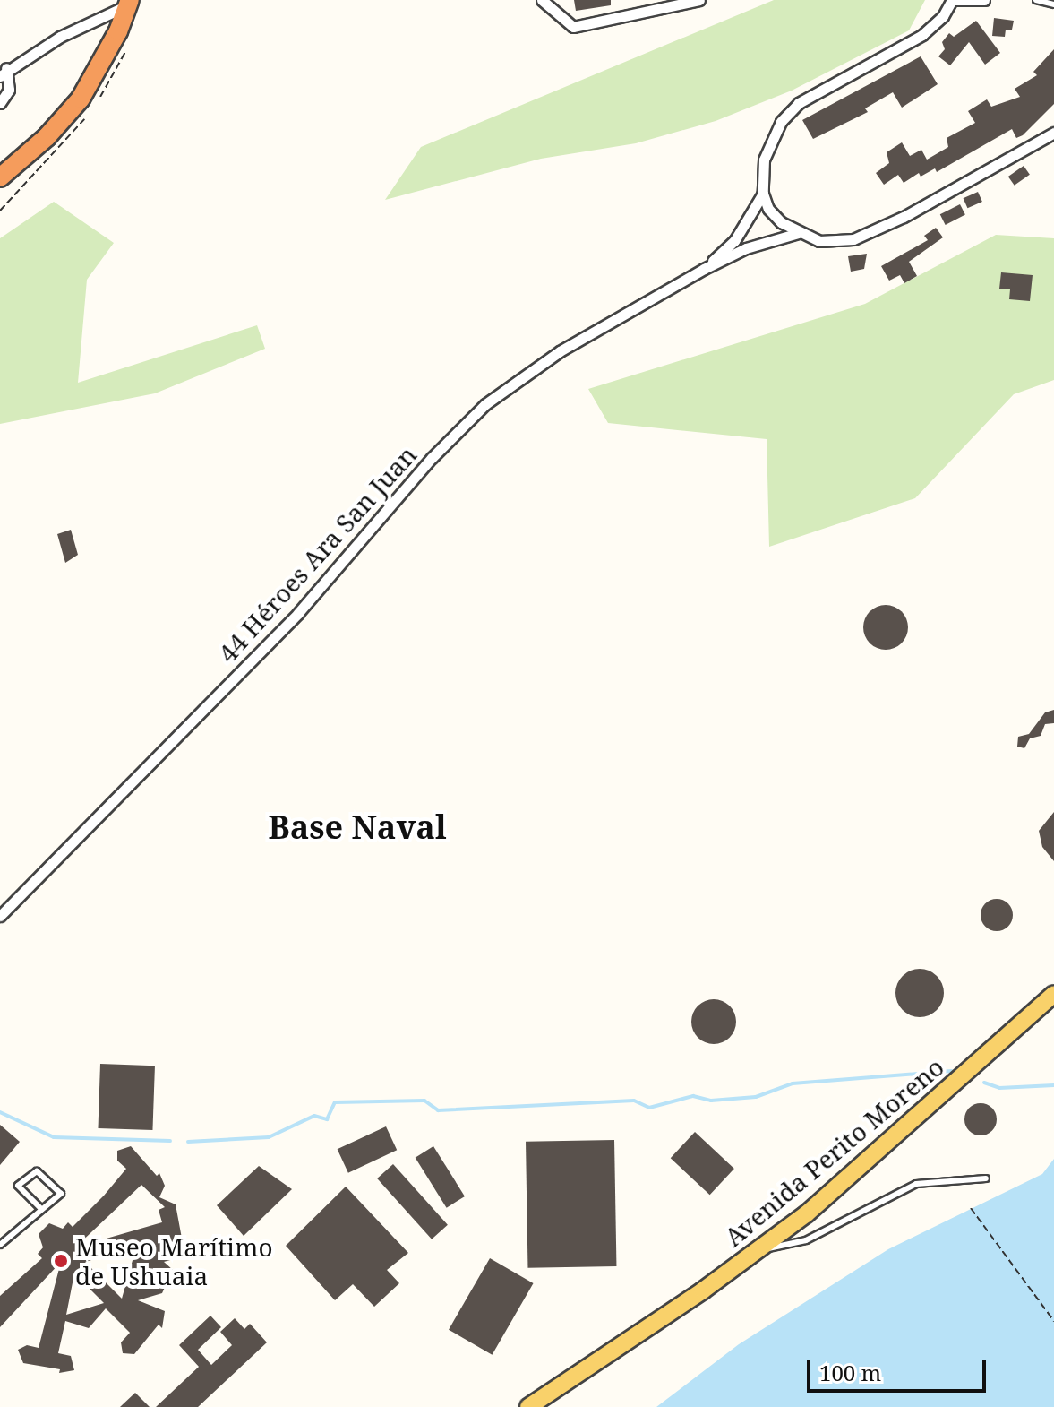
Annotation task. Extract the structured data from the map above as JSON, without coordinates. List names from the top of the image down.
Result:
{
  "streets": {
    "main road": ["Avenida Perito Moreno"],
    "street": ["44 Héroes Ara San Juan"]
  },
  "districts": ["Base Naval"],
  "places": ["Museo Marítimo de Ushuaia"],
  "scale_bar": "100 m"
}
